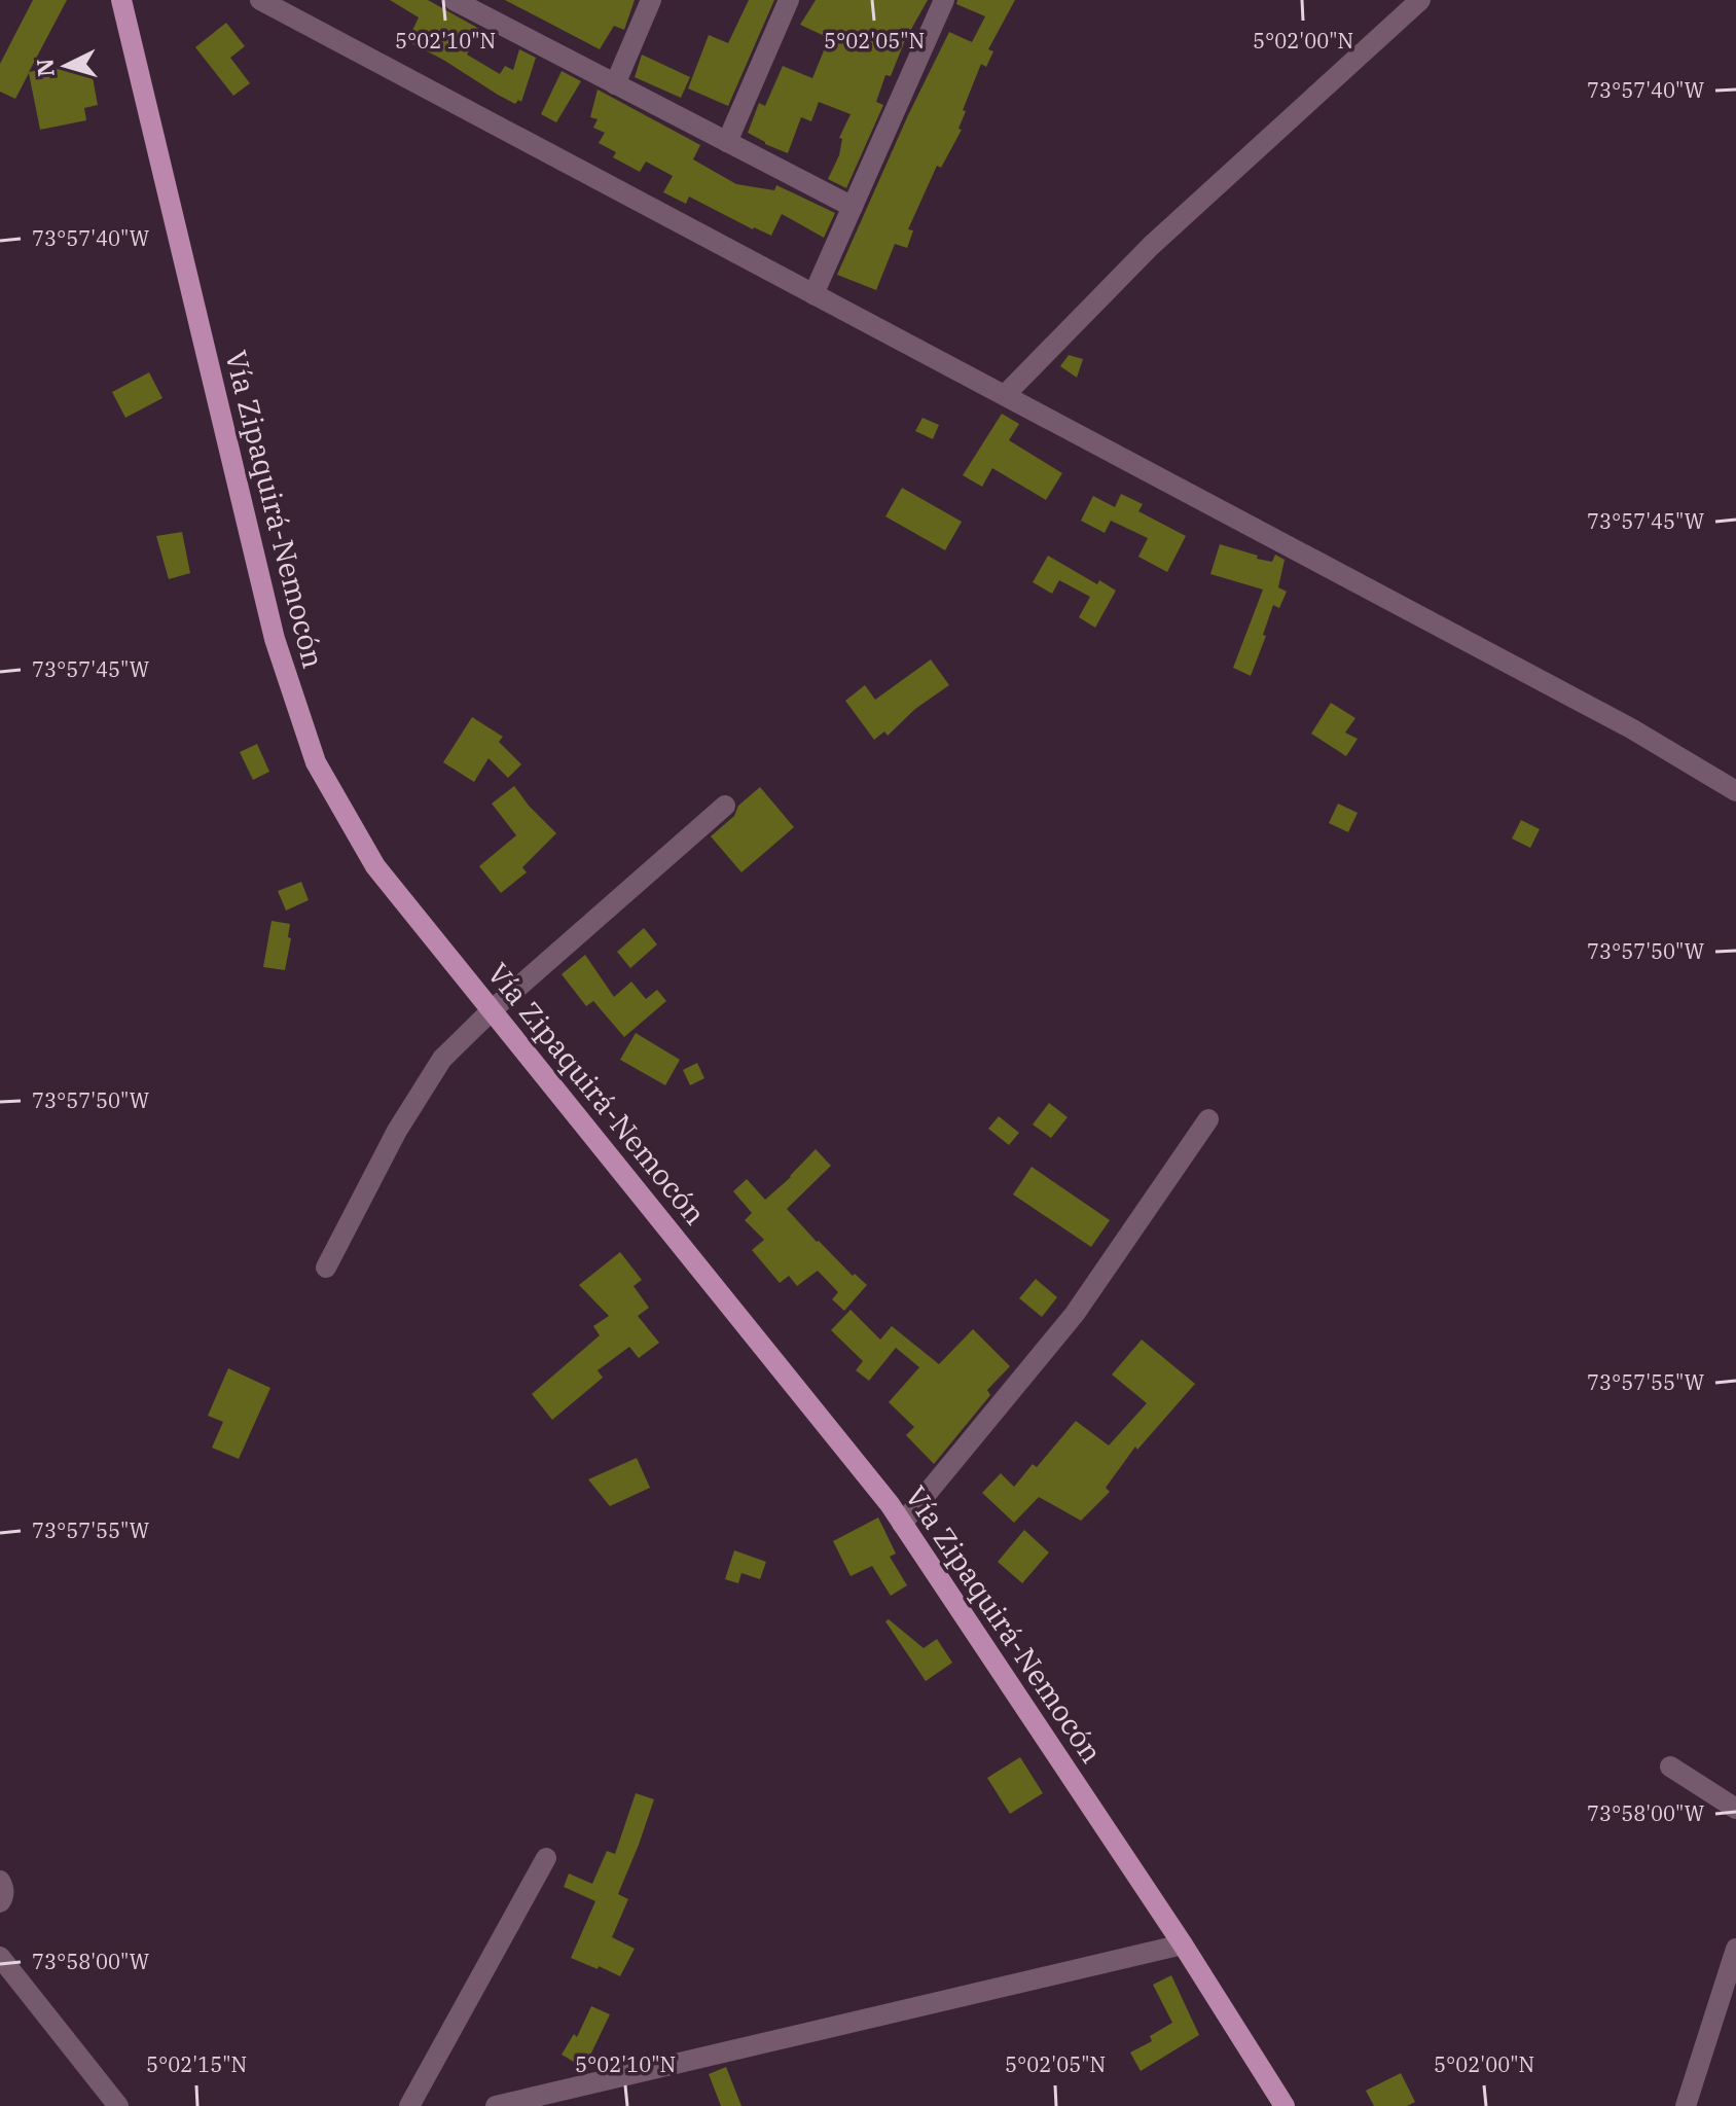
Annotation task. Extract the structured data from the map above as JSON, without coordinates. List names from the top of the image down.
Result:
{
  "streets": {
    "main road": ["Vía Zipaquirá-Nemocón"]
  },
  "north": "left",
  "coordinates": [
    "5°02'10\"N",
    "5°02'05\"N",
    "5°02'00\"N",
    "73°57'40\"W",
    "73°57'45\"W",
    "73°57'50\"W",
    "73°57'55\"W",
    "73°58'00\"W",
    "5°02'15\"N"
  ]
}
